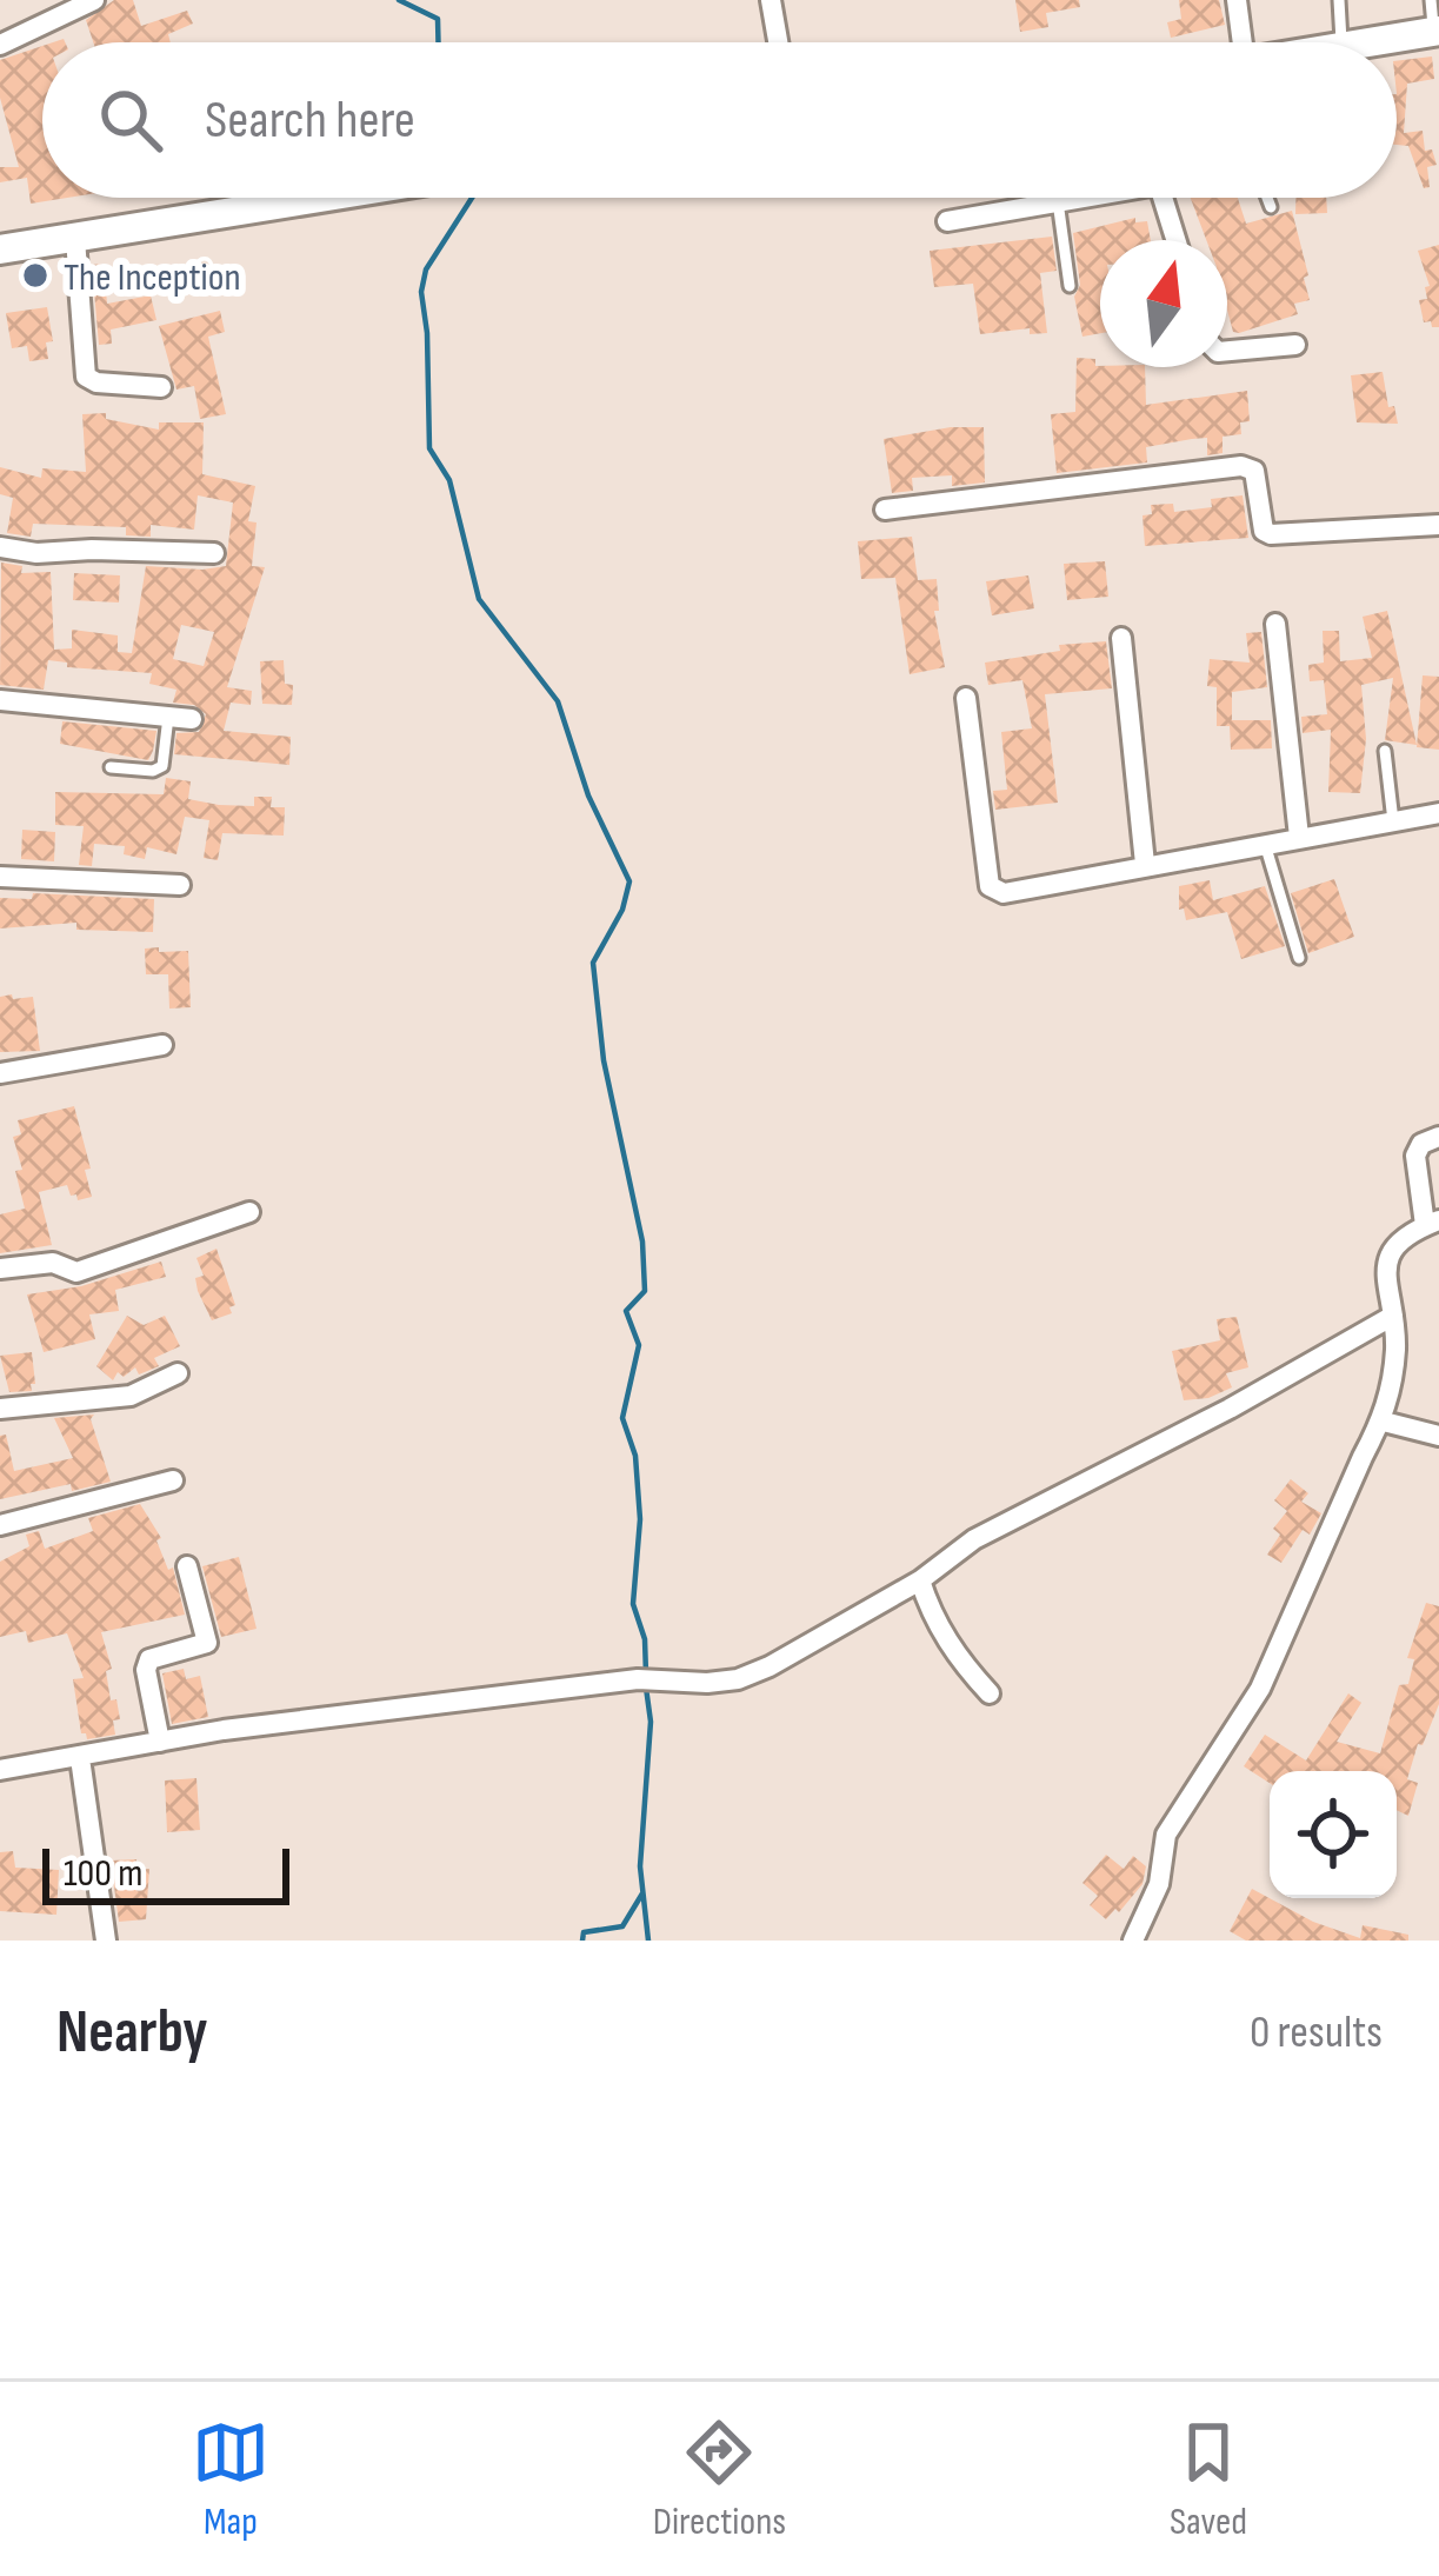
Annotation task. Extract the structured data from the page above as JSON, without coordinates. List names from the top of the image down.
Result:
{
  "places": ["The Inception"],
  "scale_bar": "100 m",
  "north": "top",
  "page": {
    "search": "Search here",
    "scale": "100 m",
    "heading": ["Nearby", "0 results"],
    "nav": ["Map", "Directions", "Saved"]
  }
}
